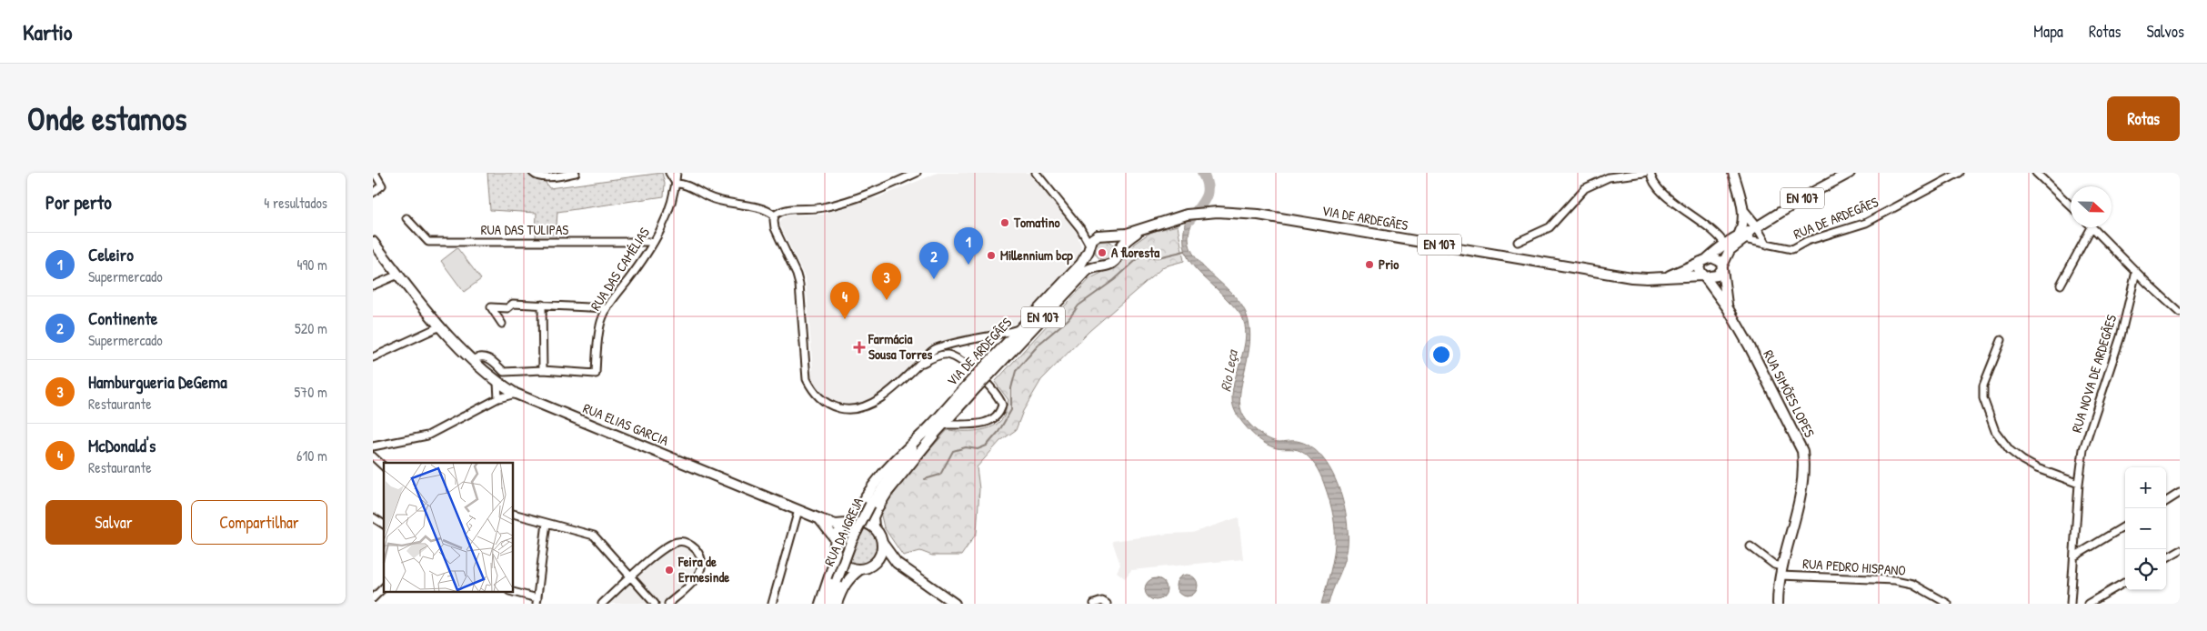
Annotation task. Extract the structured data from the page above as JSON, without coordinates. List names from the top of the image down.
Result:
{
  "streets": {
    "main road": [
      "EN 107",
      "VIA DE ARDEGÃES",
      "RUA SIMÕES LOPES",
      "RUA ELIAS GARCIA",
      "RUA DA IGREJA"
    ],
    "street": [
      "RUA DE ARDEGÃES",
      "RUA DAS TULIPAS",
      "RUA DAS CAMÉLIAS",
      "RUA NOVA DE ARDEGÃES",
      "RUA PEDRO HISPANO"
    ]
  },
  "crossings": [
    ["EN 107", "VIA DE ARDEGÃES"],
    ["EN 107", "RUA DE ARDEGÃES"],
    ["EN 107", "RUA SIMÕES LOPES"],
    ["VIA DE ARDEGÃES", "RUA SIMÕES LOPES"],
    ["VIA DE ARDEGÃES", "RUA ELIAS GARCIA"],
    ["VIA DE ARDEGÃES", "RUA DA IGREJA"],
    ["RUA DAS TULIPAS", "RUA DAS CAMÉLIAS"],
    ["RUA DAS CAMÉLIAS", "RUA ELIAS GARCIA"],
    ["RUA SIMÕES LOPES", "RUA PEDRO HISPANO"],
    ["RUA ELIAS GARCIA", "RUA DA IGREJA"]
  ],
  "water": ["Rio Leça"],
  "places": {
    "other": [
      "Tomatino",
      "A floresta",
      "Millennium bcp",
      "Prio",
      "Feira de Ermesinde"
    ],
    "health": ["Farmácia Sousa Torres"]
  },
  "north": "right",
  "page": {
    "header": "Kartio",
    "nav": ["Mapa", "Rotas", "Salvos"],
    "buttons": [
      "Rotas",
      ["Salvar", "Compartilhar"]
    ],
    "title": "Onde estamos",
    "heading": ["Por perto", "4 resultados"],
    "pins": [
      "1",
      "2",
      "3",
      "4"
    ],
    "list": [
      {
        "mark": "1",
        "name": "Celeiro",
        "note": "Supermercado",
        "value": "490 m"
      },
      {
        "mark": "2",
        "name": "Continente",
        "note": "Supermercado",
        "value": "520 m"
      },
      {
        "mark": "3",
        "name": "Hamburgueria DeGema",
        "note": "Restaurante",
        "value": "570 m"
      },
      {
        "mark": "4",
        "name": "McDonald's",
        "note": "Restaurante",
        "value": "610 m"
      }
    ],
    "map_buttons": ["+", "−"]
  }
}
